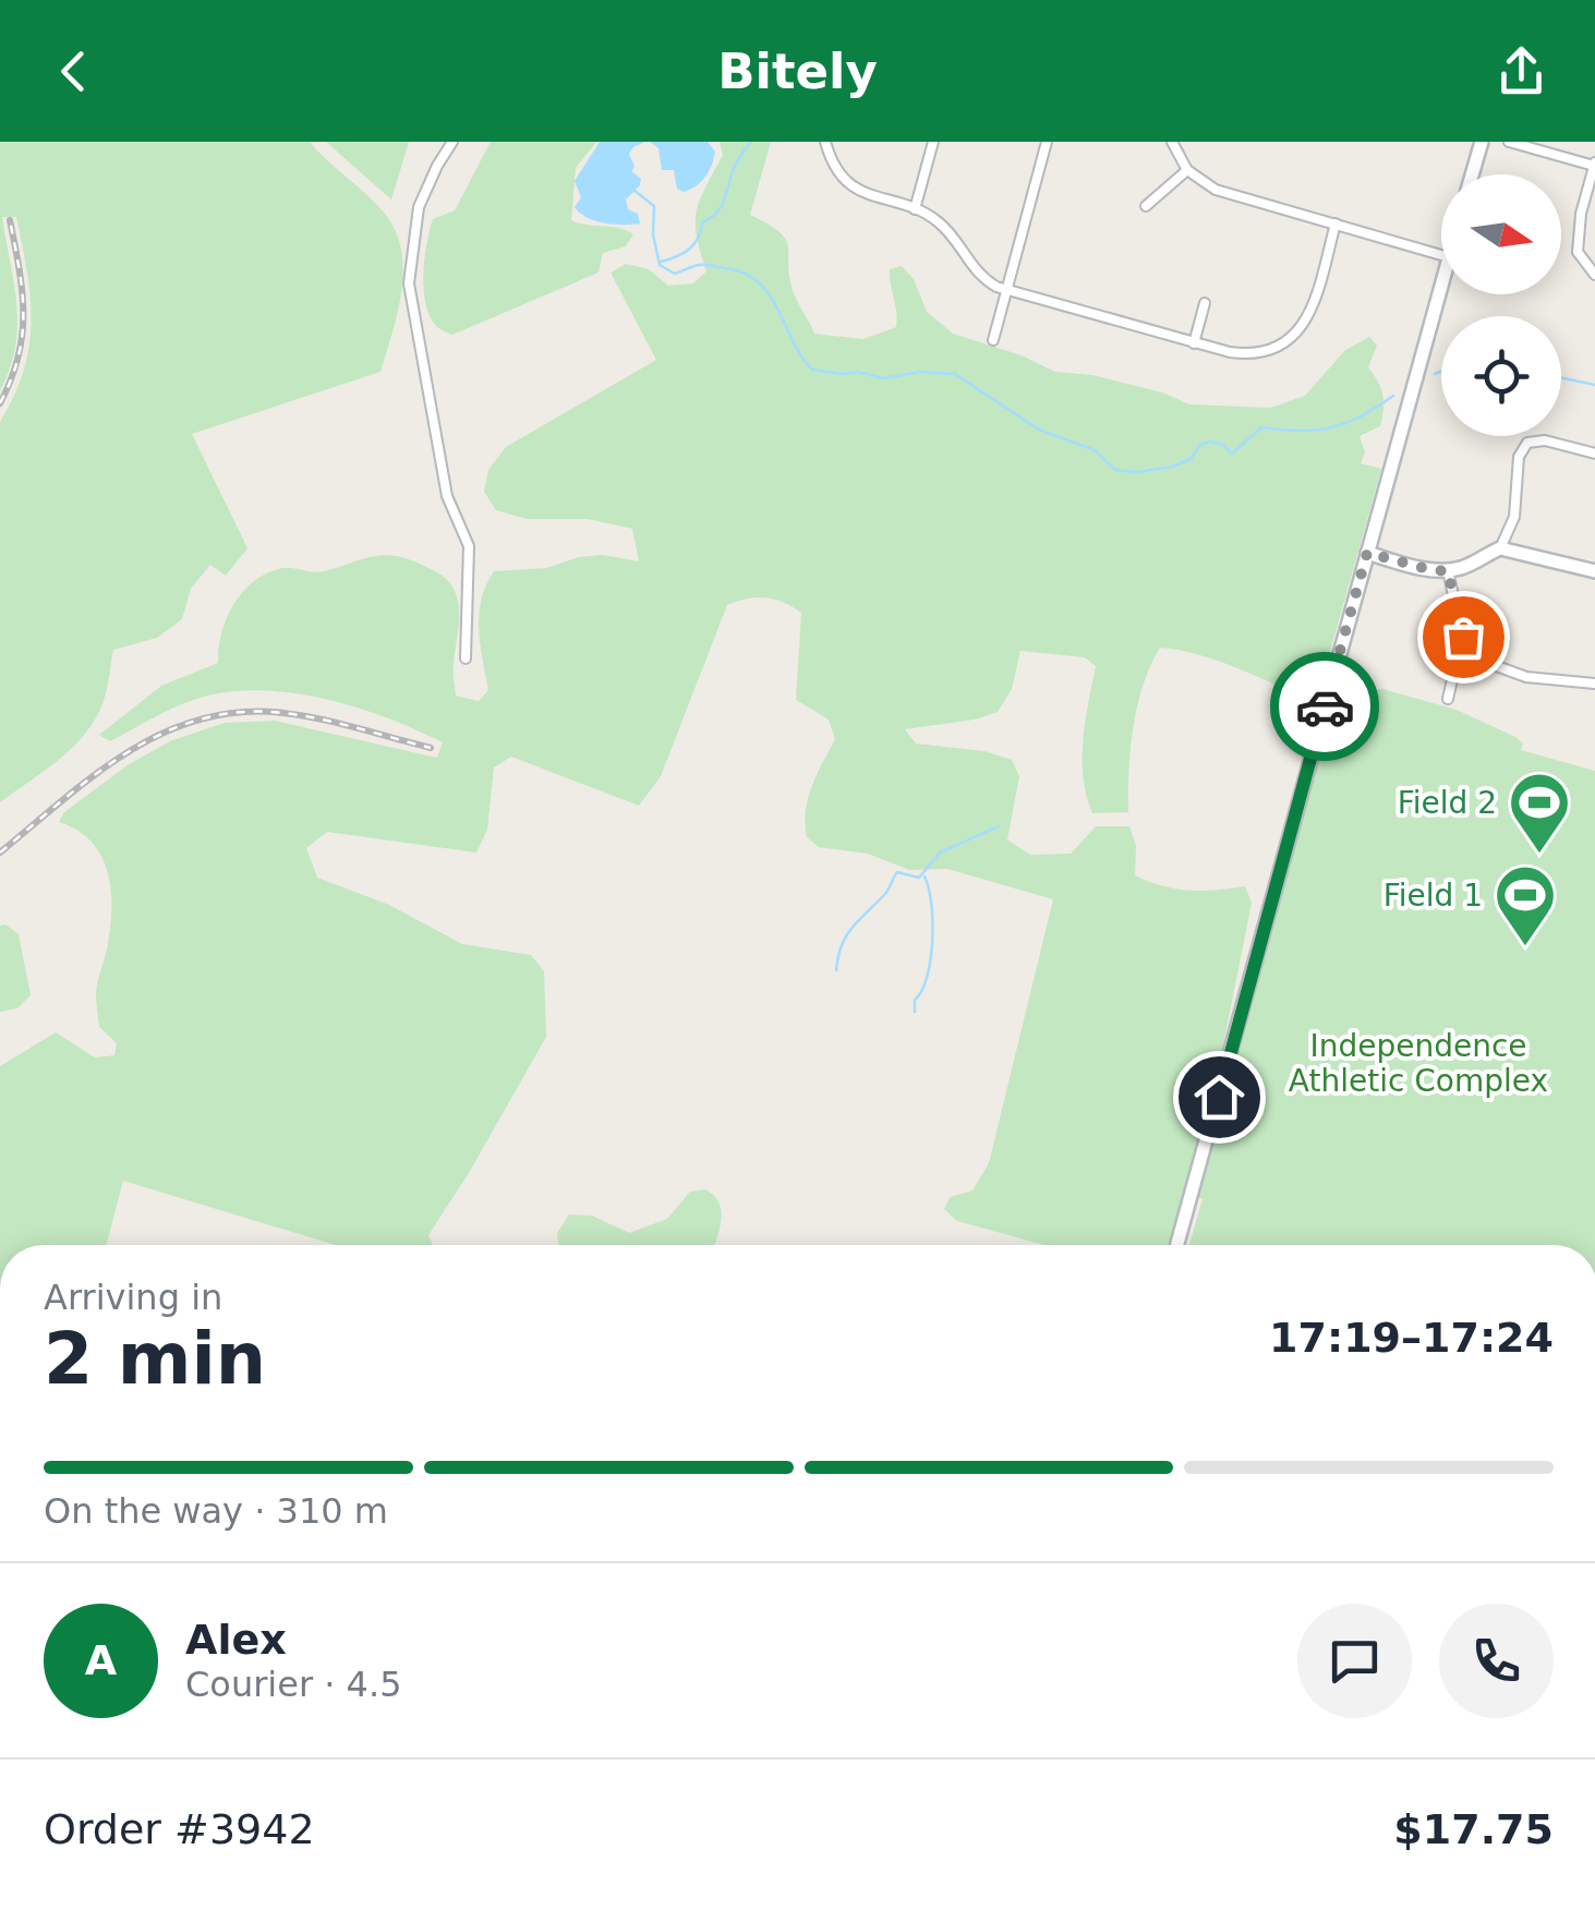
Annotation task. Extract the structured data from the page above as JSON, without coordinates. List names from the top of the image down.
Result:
{
  "parks": ["Independence Athletic Complex"],
  "places": {
    "sports": ["Field 2", "Field 1"]
  },
  "north": "right",
  "page": {
    "header": "Bitely",
    "heading": ["2 min", "Arriving in", "17:19–17:24"],
    "panel": [
      "Alex",
      "Courier · 4.5",
      "Order #3942",
      "$17.75"
    ],
    "bar": "On the way · 310 m",
    "round": "A"
  }
}
